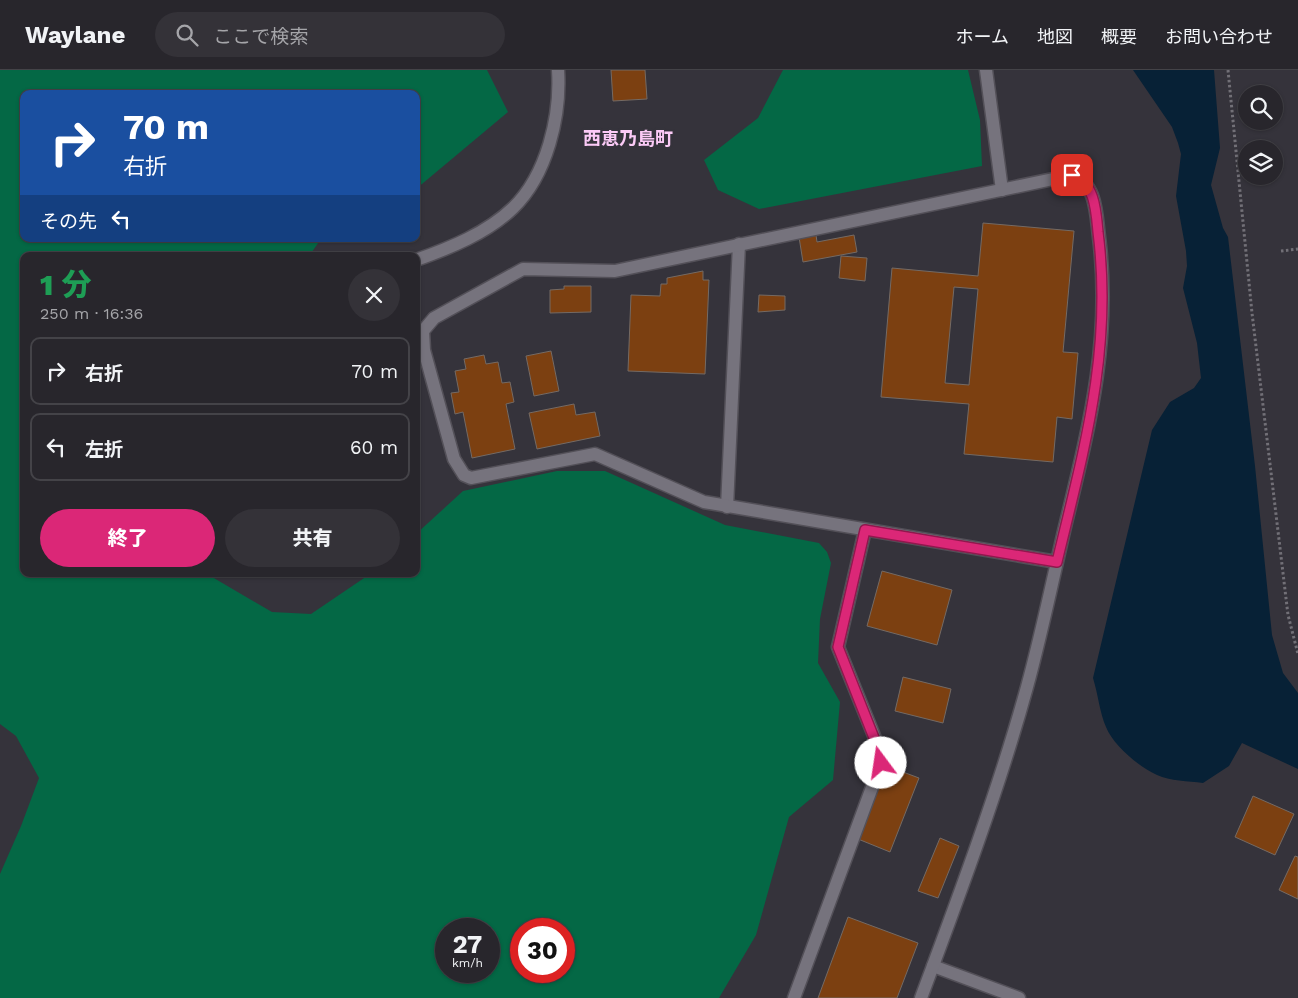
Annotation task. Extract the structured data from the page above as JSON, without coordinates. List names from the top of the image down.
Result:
{
  "districts": ["西恵乃島町"],
  "page": {
    "header": "Waylane",
    "search": "ここで検索",
    "nav": [
      "ホーム",
      "地図",
      "概要",
      "お問い合わせ"
    ],
    "turn": ["70 m", "右折"],
    "then": "その先",
    "heading": ["1 分", "250 m · 16:36"],
    "list": [
      {
        "name": "右折",
        "value": "70 m"
      },
      {
        "name": "左折",
        "value": "60 m"
      }
    ],
    "buttons": ["終了", "共有"],
    "speed": "27 km/h",
    "limit": "30"
  }
}
